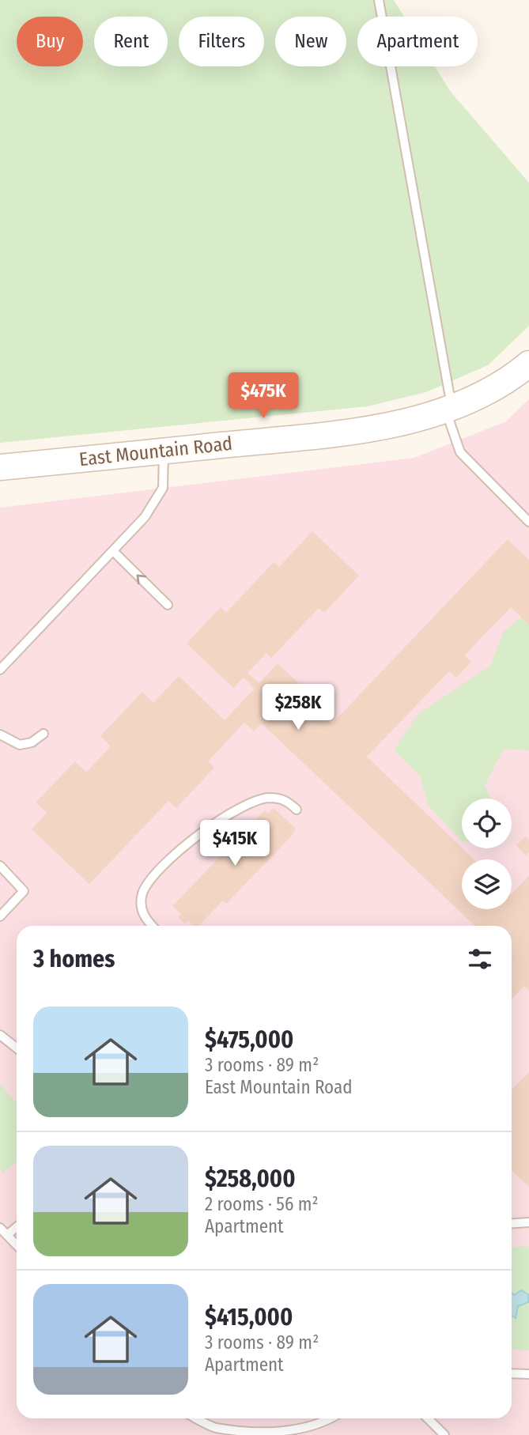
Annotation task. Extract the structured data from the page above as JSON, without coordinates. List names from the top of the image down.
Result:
{
  "streets": {
    "street": ["East Mountain Road"]
  },
  "page": {
    "chip": [
      "Buy",
      "Rent",
      "Filters",
      "New",
      "Apartment"
    ],
    "price": ["$475K", "$258K", "$415K"],
    "heading": "3 homes",
    "list": [
      {
        "name": "$475,000",
        "note": "3 rooms · 89 m² · East Mountain Road"
      },
      {
        "name": "$258,000",
        "note": "2 rooms · 56 m² · Apartment"
      },
      {
        "name": "$415,000",
        "note": "3 rooms · 89 m² · Apartment"
      }
    ]
  }
}
